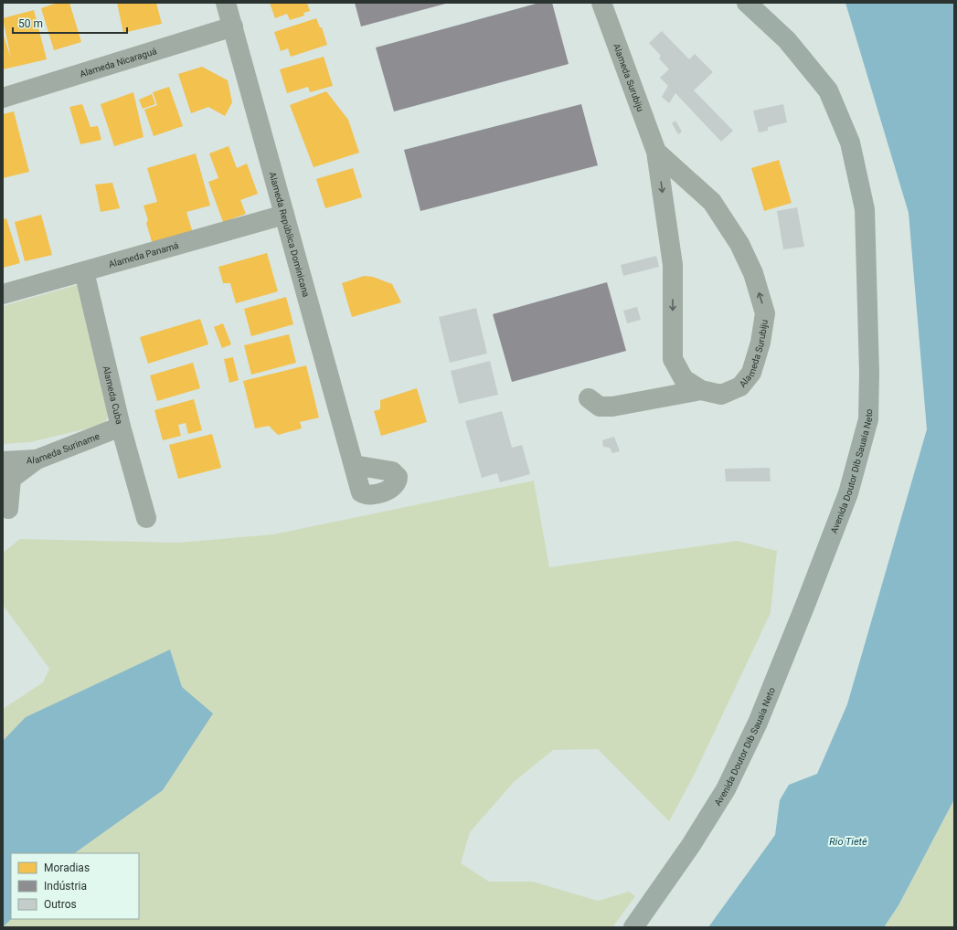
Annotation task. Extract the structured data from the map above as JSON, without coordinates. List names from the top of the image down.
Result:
{
  "streets": {
    "main road": ["Avenida Doutor Dib Sauaia Neto"],
    "street": [
      "Alameda Nicaraguá",
      "Alameda Surubiju",
      "Alameda República Dominicana",
      "Alameda Panamá",
      "Alameda Cuba",
      "Alameda Suriname"
    ]
  },
  "crossings": [
    ["Alameda Nicaraguá", "Alameda República Dominicana"],
    ["Alameda República Dominicana", "Alameda Panamá"],
    ["Alameda Panamá", "Alameda Cuba"],
    ["Alameda Cuba", "Alameda Suriname"]
  ],
  "water": ["Rio Tietê"],
  "legend": ["Moradias", "Indústria", "Outros"],
  "scale_bar": "50 m"
}
